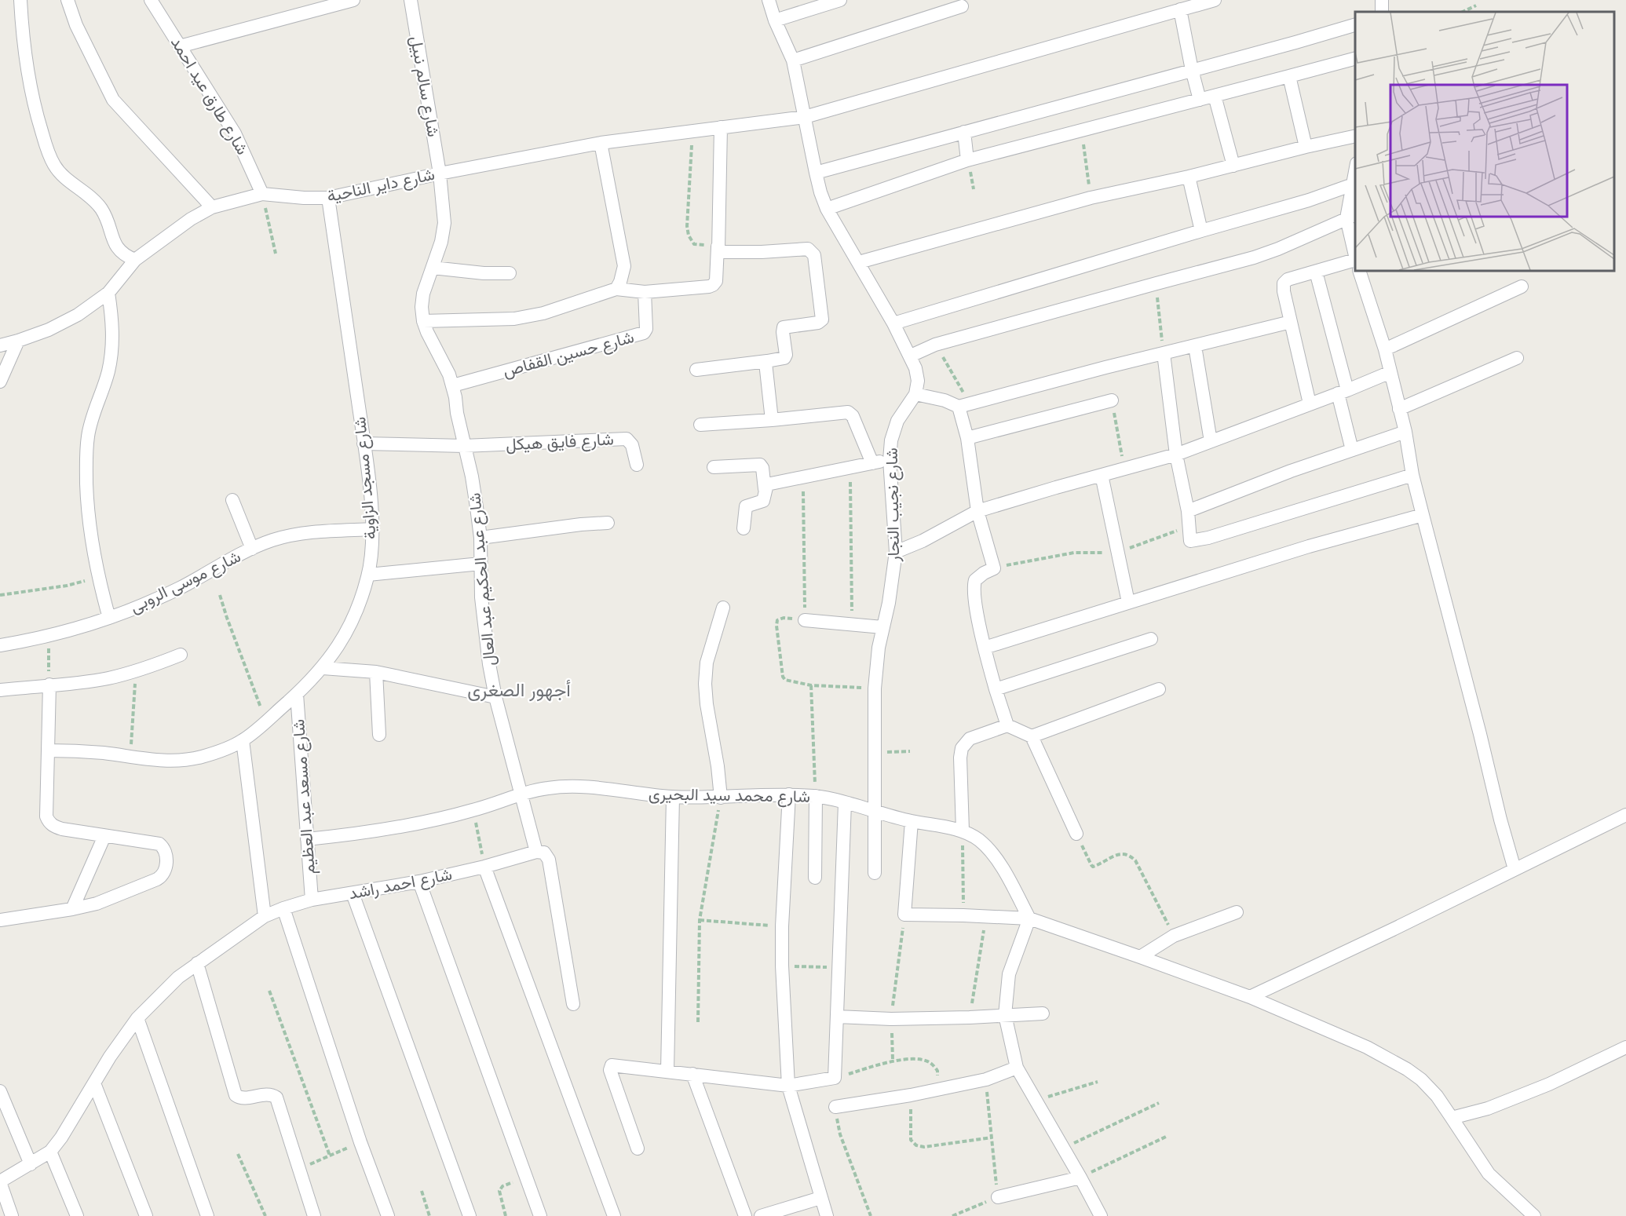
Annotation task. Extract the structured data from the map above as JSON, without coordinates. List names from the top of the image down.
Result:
{
  "streets": {
    "street": [
      "شارع سالم نبيل",
      "شارع طارق عيد احمد",
      "شارع داير الناحية",
      "شارع حسين القفاص",
      "شارع فايق هيكل",
      "شارع مسجد الزاوية",
      "شارع نجيب النجار",
      "شارع عبد الحكيم عبد العال",
      "شارع موسى الروبى",
      "شارع محمد سيد البحيرى",
      "شارع مسعد عبد العظيم",
      "شارع احمد راشد"
    ]
  },
  "crossings": [
    ["شارع سالم نبيل", "شارع داير الناحية"],
    ["شارع سالم نبيل", "شارع عبد الحكيم عبد العال"],
    ["شارع طارق عيد احمد", "شارع داير الناحية"],
    ["شارع داير الناحية", "شارع مسجد الزاوية"],
    ["شارع داير الناحية", "شارع عبد الحكيم عبد العال"],
    ["شارع حسين القفاص", "شارع عبد الحكيم عبد العال"],
    ["شارع فايق هيكل", "شارع عبد الحكيم عبد العال"],
    ["شارع مسجد الزاوية", "شارع موسى الروبى"],
    ["شارع مسجد الزاوية", "شارع مسعد عبد العظيم"],
    ["شارع نجيب النجار", "شارع محمد سيد البحيرى"],
    ["شارع عبد الحكيم عبد العال", "شارع محمد سيد البحيرى"],
    ["شارع عبد الحكيم عبد العال", "شارع احمد راشد"],
    ["شارع محمد سيد البحيرى", "شارع مسعد عبد العظيم"],
    ["شارع مسعد عبد العظيم", "شارع احمد راشد"]
  ],
  "districts": ["أجهور الصغرى"]
}
